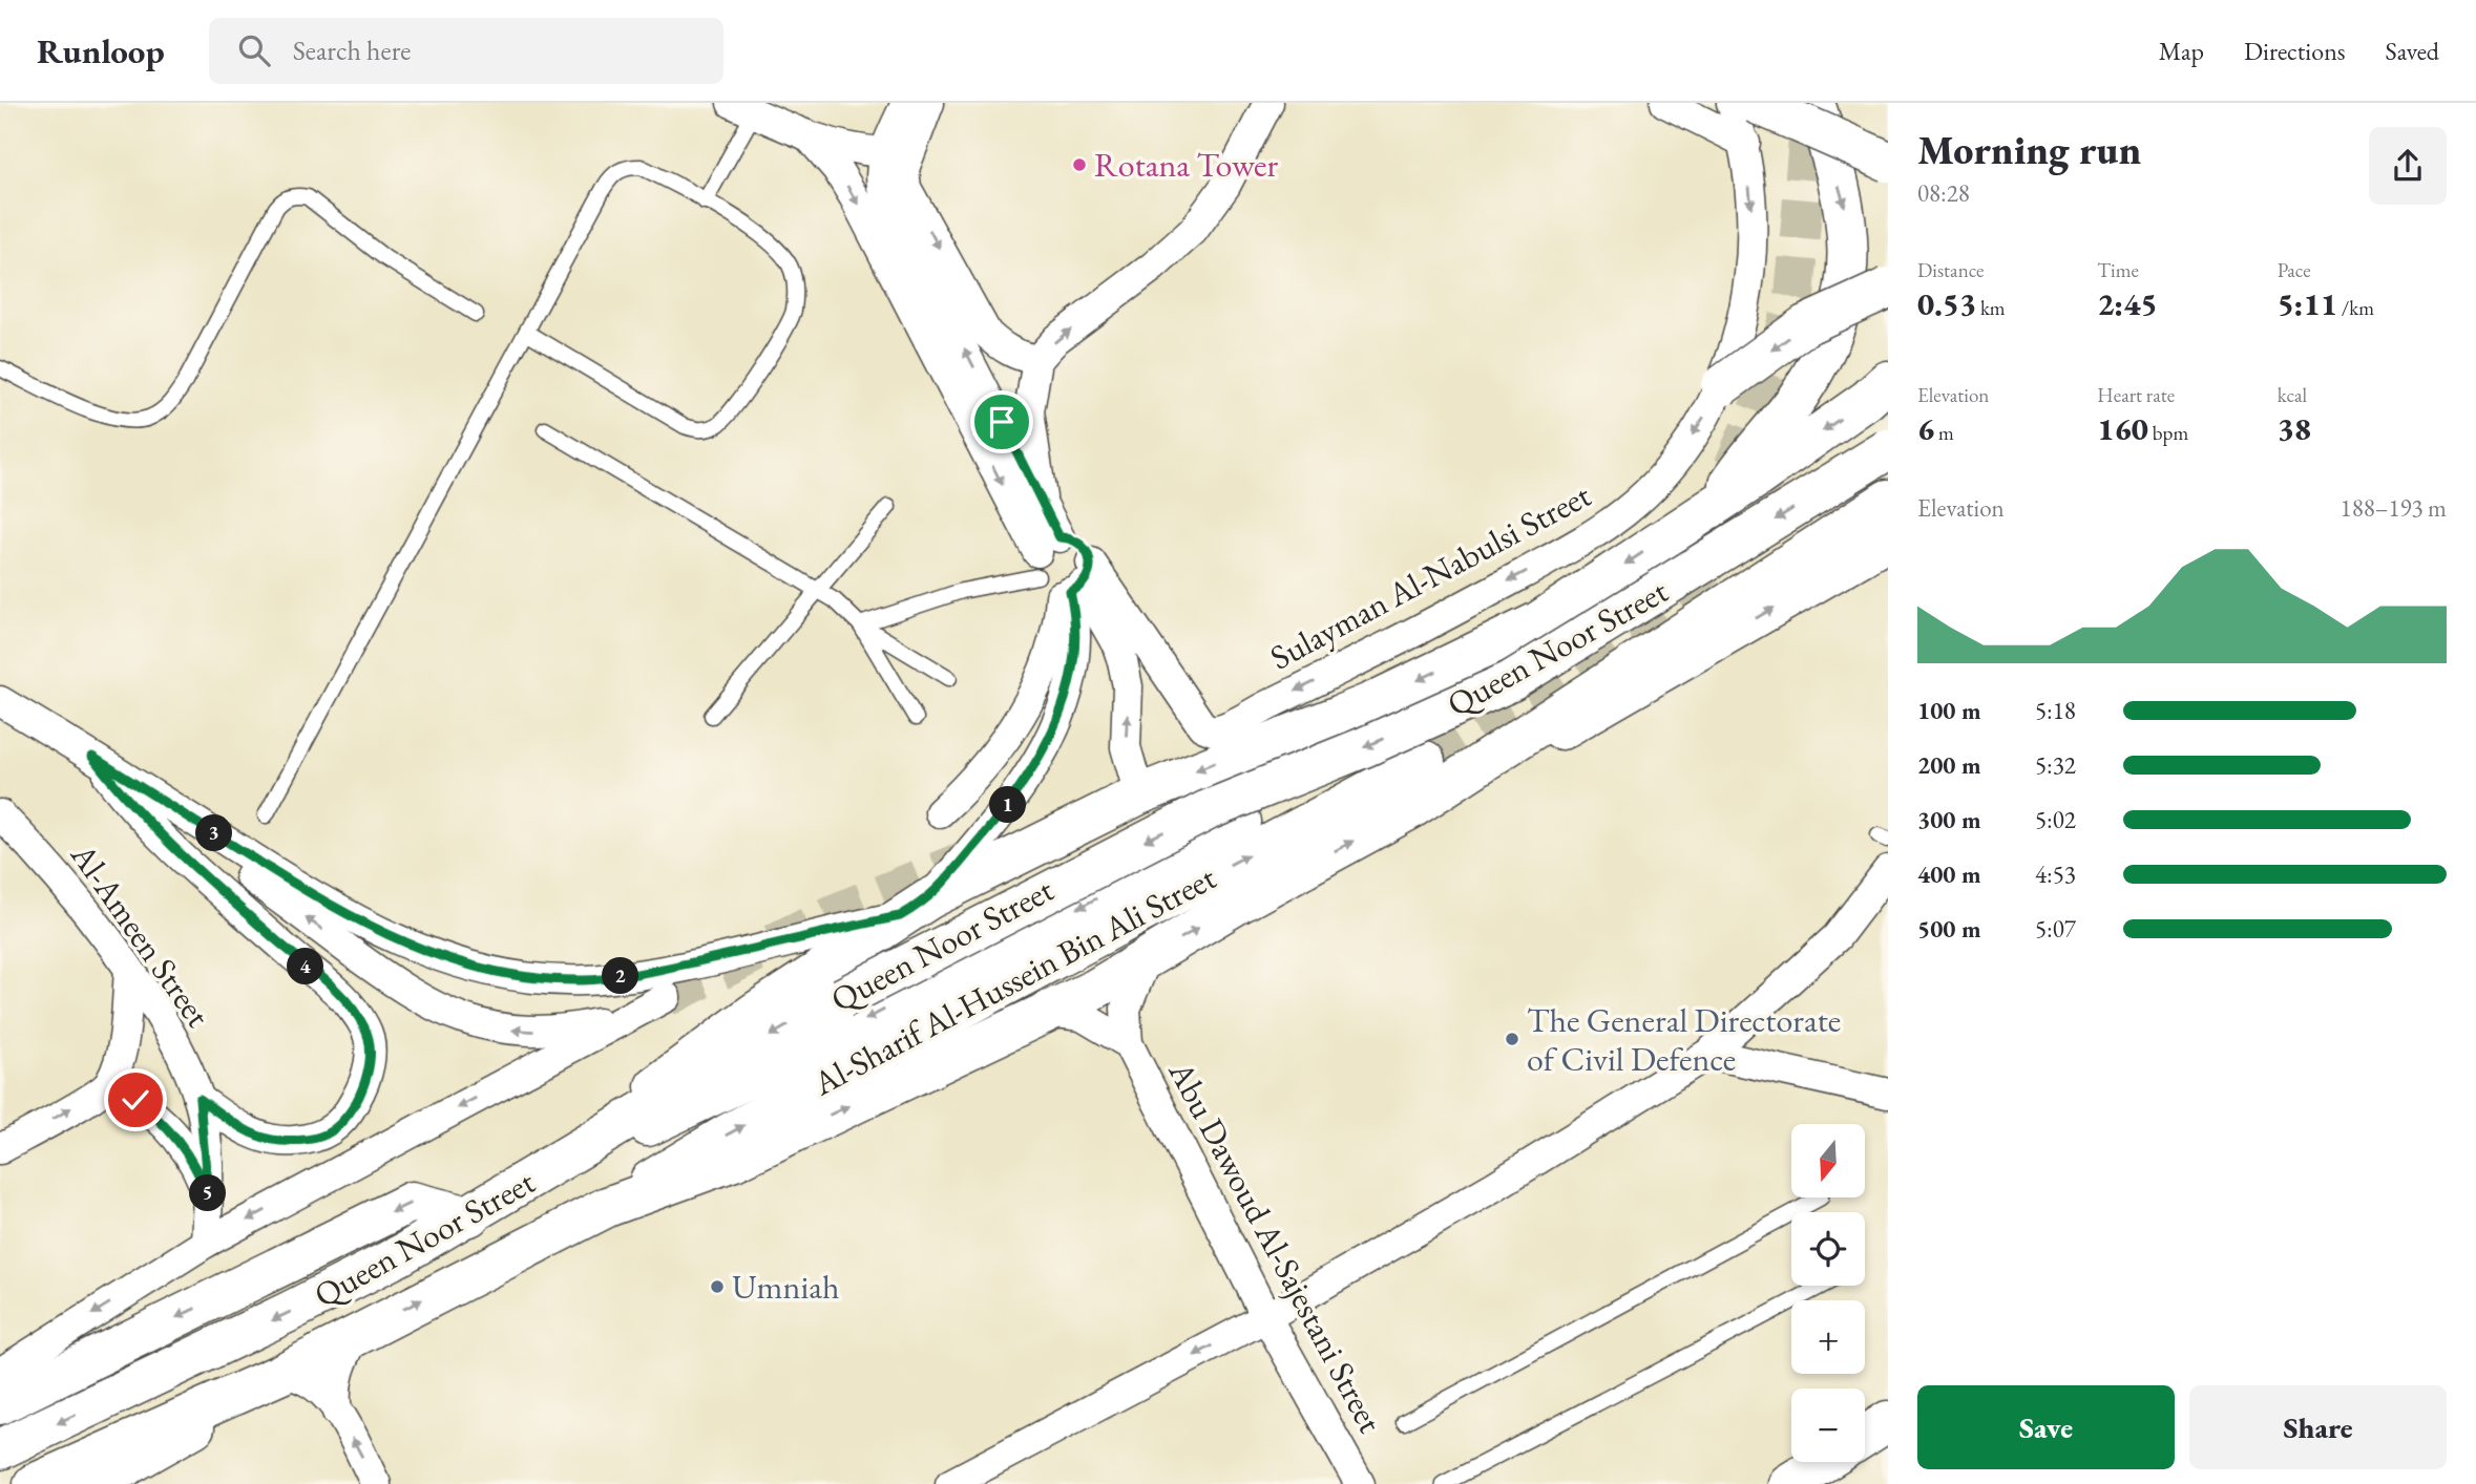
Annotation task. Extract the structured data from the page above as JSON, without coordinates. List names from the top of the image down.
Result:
{
  "streets": {
    "main road": ["Queen Noor Street", "Al-Sharif Al-Hussein Bin Ali Street"],
    "street": ["Sulayman Al-Nabulsi Street", "Al-Ameen Street", "Abu Dawoud Al-Sajestani Street"]
  },
  "crossings": [
    ["Queen Noor Street", "Al-Sharif Al-Hussein Bin Ali Street"]
  ],
  "places": ["Rotana Tower", "The General Directorate of Civil Defence", "Umniah"],
  "north": "bottom",
  "page": {
    "header": "Runloop",
    "search": "Search here",
    "nav": ["Map", "Directions", "Saved"],
    "heading": ["Morning run", "08:28"],
    "stats": [
      ["Distance", "0.53 km"],
      ["Time", "2:45"],
      ["Pace", "5:11 /km"],
      ["Elevation", "6 m"],
      ["Heart rate", "160 bpm"],
      ["kcal", "38"]
    ],
    "chart": ["Elevation", "188–193 m"],
    "list": [
      {
        "name": "100 m",
        "note": "5:18"
      },
      {
        "name": "200 m",
        "note": "5:32"
      },
      {
        "name": "300 m",
        "note": "5:02"
      },
      {
        "name": "400 m",
        "note": "4:53"
      },
      {
        "name": "500 m",
        "note": "5:07"
      }
    ],
    "pins": [
      "1",
      "3",
      "4",
      "2",
      "5"
    ],
    "map_buttons": ["+", "−"],
    "buttons": ["Save", "Share"]
  }
}
